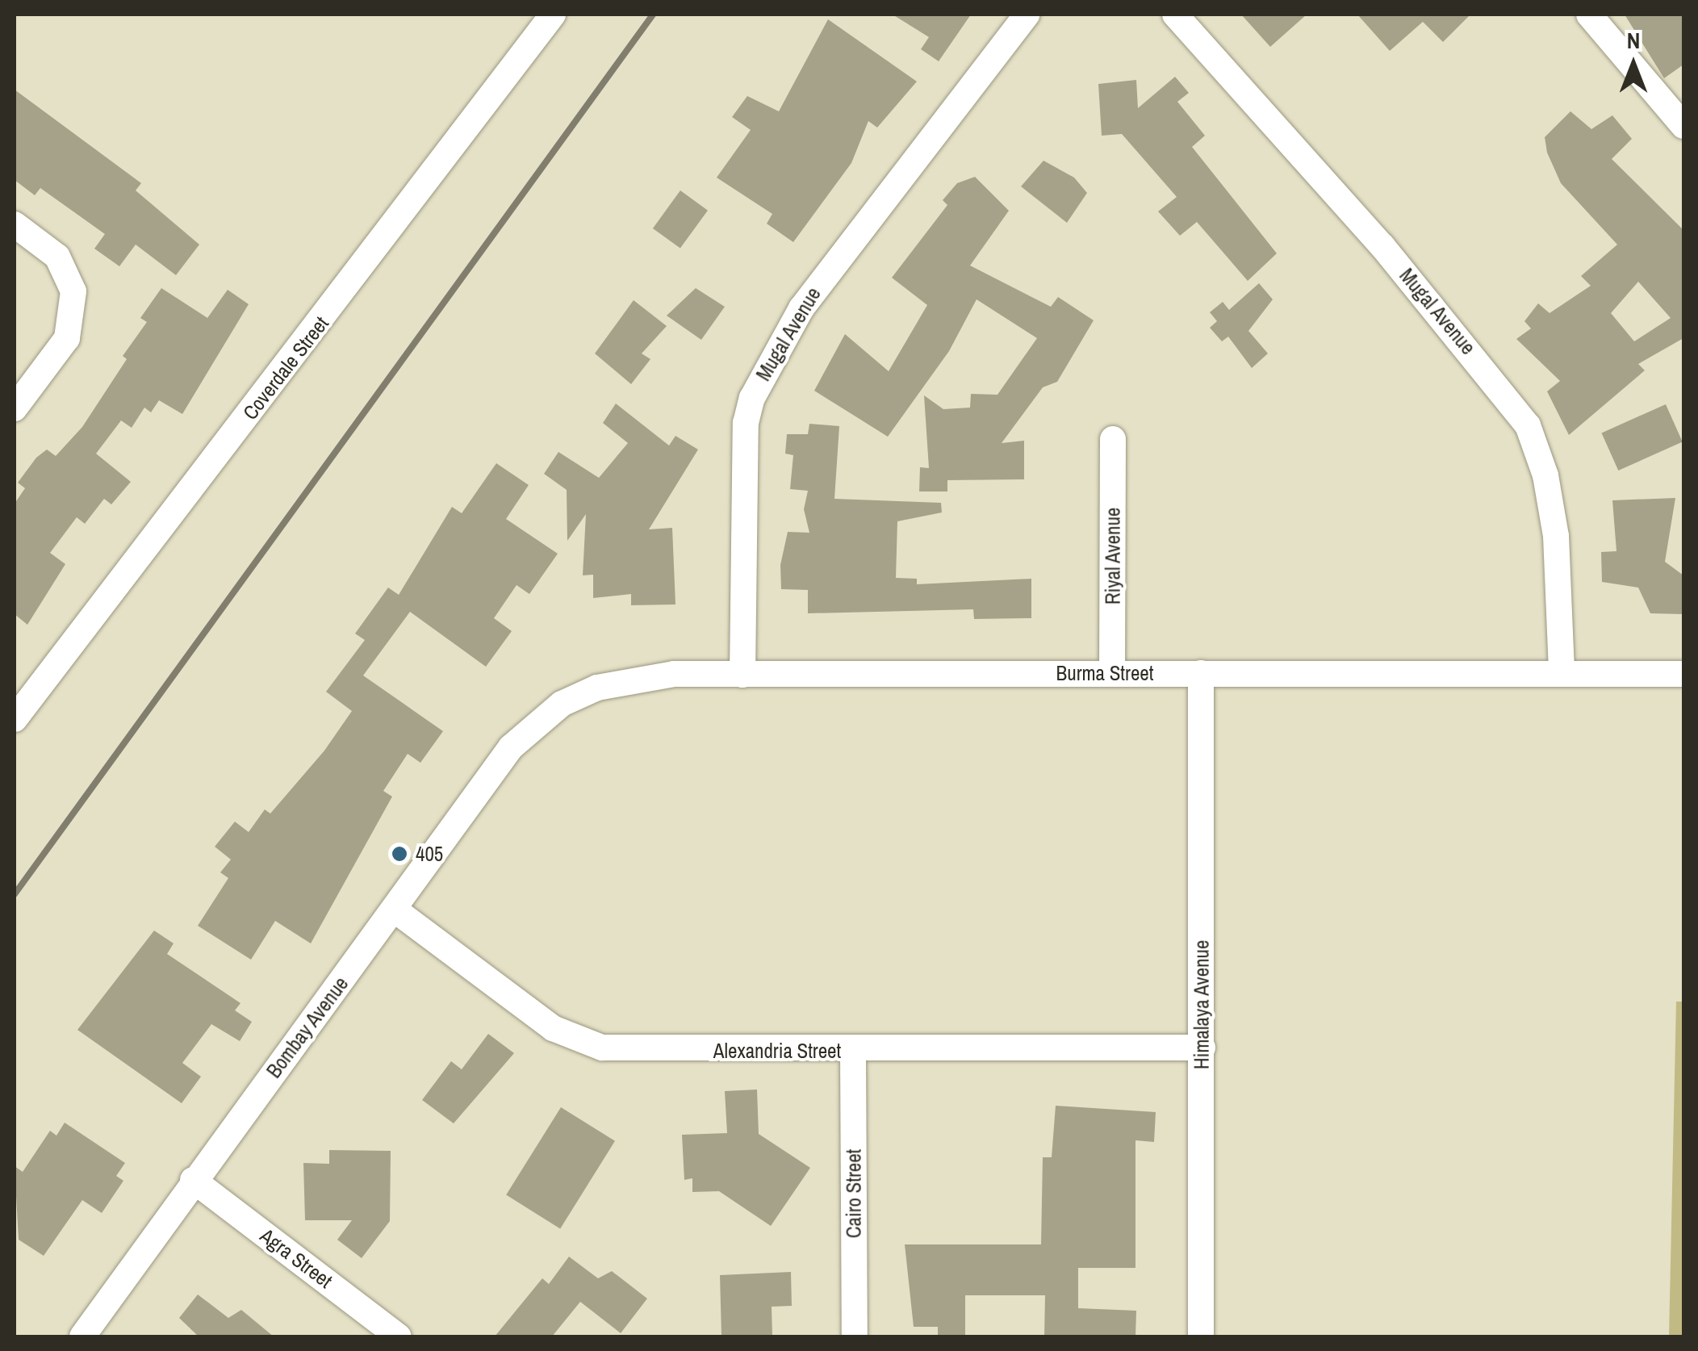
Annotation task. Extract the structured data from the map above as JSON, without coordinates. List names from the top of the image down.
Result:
{
  "streets": {
    "street": [
      "Mugal Avenue",
      "Coverdale Street",
      "Riyal Avenue",
      "Burma Street",
      "Himalaya Avenue",
      "Bombay Avenue",
      "Alexandria Street",
      "Cairo Street",
      "Agra Street"
    ]
  },
  "crossings": [
    ["Mugal Avenue", "Burma Street"],
    ["Riyal Avenue", "Burma Street"],
    ["Burma Street", "Himalaya Avenue"],
    ["Burma Street", "Bombay Avenue"],
    ["Himalaya Avenue", "Alexandria Street"],
    ["Bombay Avenue", "Alexandria Street"],
    ["Bombay Avenue", "Agra Street"],
    ["Alexandria Street", "Cairo Street"]
  ],
  "places": ["405"],
  "north": "top"
}
